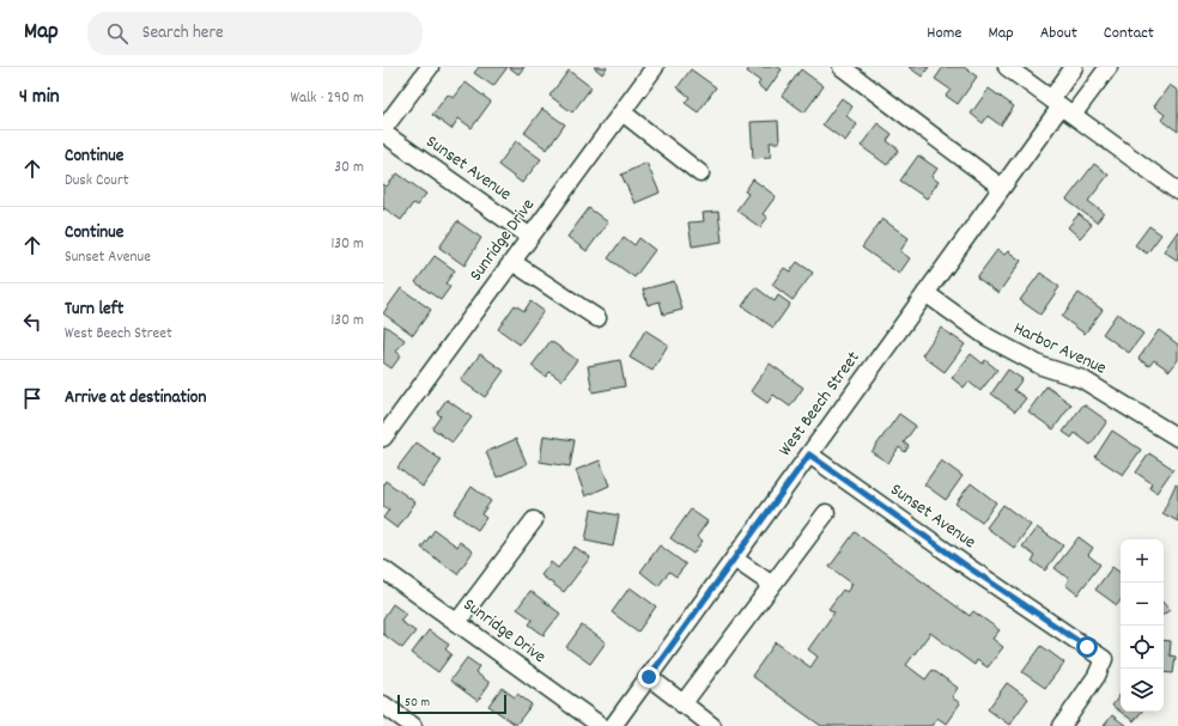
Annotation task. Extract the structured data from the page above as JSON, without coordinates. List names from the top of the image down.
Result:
{
  "streets": {
    "street": [
      "Sunset Avenue",
      "Sunridge Drive",
      "Harbor Avenue",
      "West Beech Street"
    ]
  },
  "crossings": [
    ["Sunset Avenue", "Sunridge Drive"],
    ["Sunset Avenue", "West Beech Street"],
    ["Harbor Avenue", "West Beech Street"]
  ],
  "scale_bar": "50 m",
  "page": {
    "header": "Map",
    "search": "Search here",
    "nav": [
      "Home",
      "Map",
      "About",
      "Contact"
    ],
    "heading": ["4 min", "Walk · 290 m"],
    "list": [
      ["Continue", "Dusk Court", "30 m"],
      ["Continue", "Sunset Avenue", "130 m"],
      ["Turn left", "West Beech Street", "130 m"],
      "Arrive at destination"
    ],
    "map_buttons": ["+", "−"],
    "scale": "50 m"
  }
}
